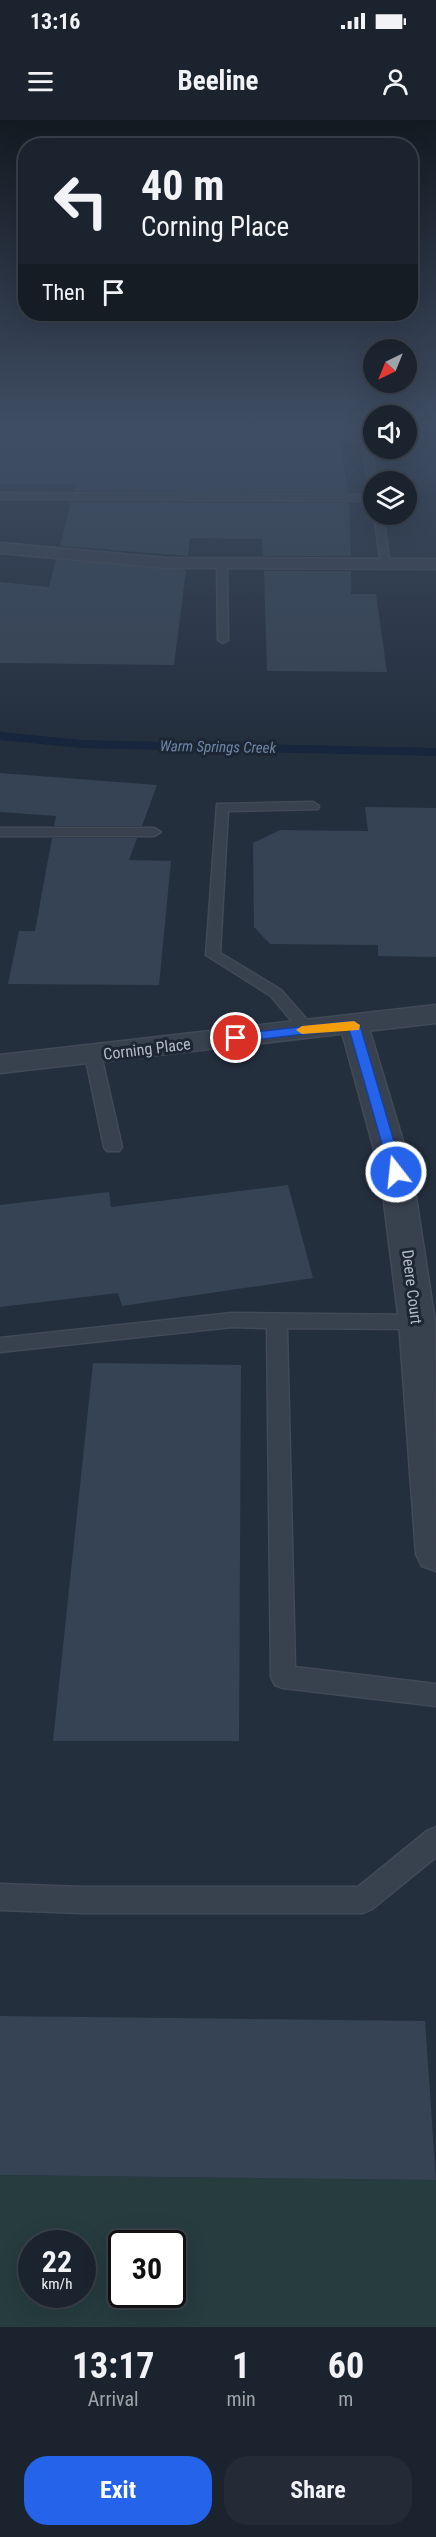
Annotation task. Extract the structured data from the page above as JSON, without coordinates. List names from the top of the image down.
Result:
{
  "streets": {
    "street": ["Corning Place", "Deere Court"]
  },
  "crossings": [
    ["Corning Place", "Deere Court"]
  ],
  "water": ["Warm Springs Creek"],
  "north": "bottom left",
  "page": {
    "status": "13:16",
    "header": "Beeline",
    "turn": ["40 m", "Corning Place"],
    "then": "Then",
    "speed": "22 km/h",
    "limit": "30",
    "eta": [
      "13:17",
      "Arrival",
      "1",
      "min",
      "60",
      "m"
    ],
    "buttons": ["Exit", "Share"]
  }
}
